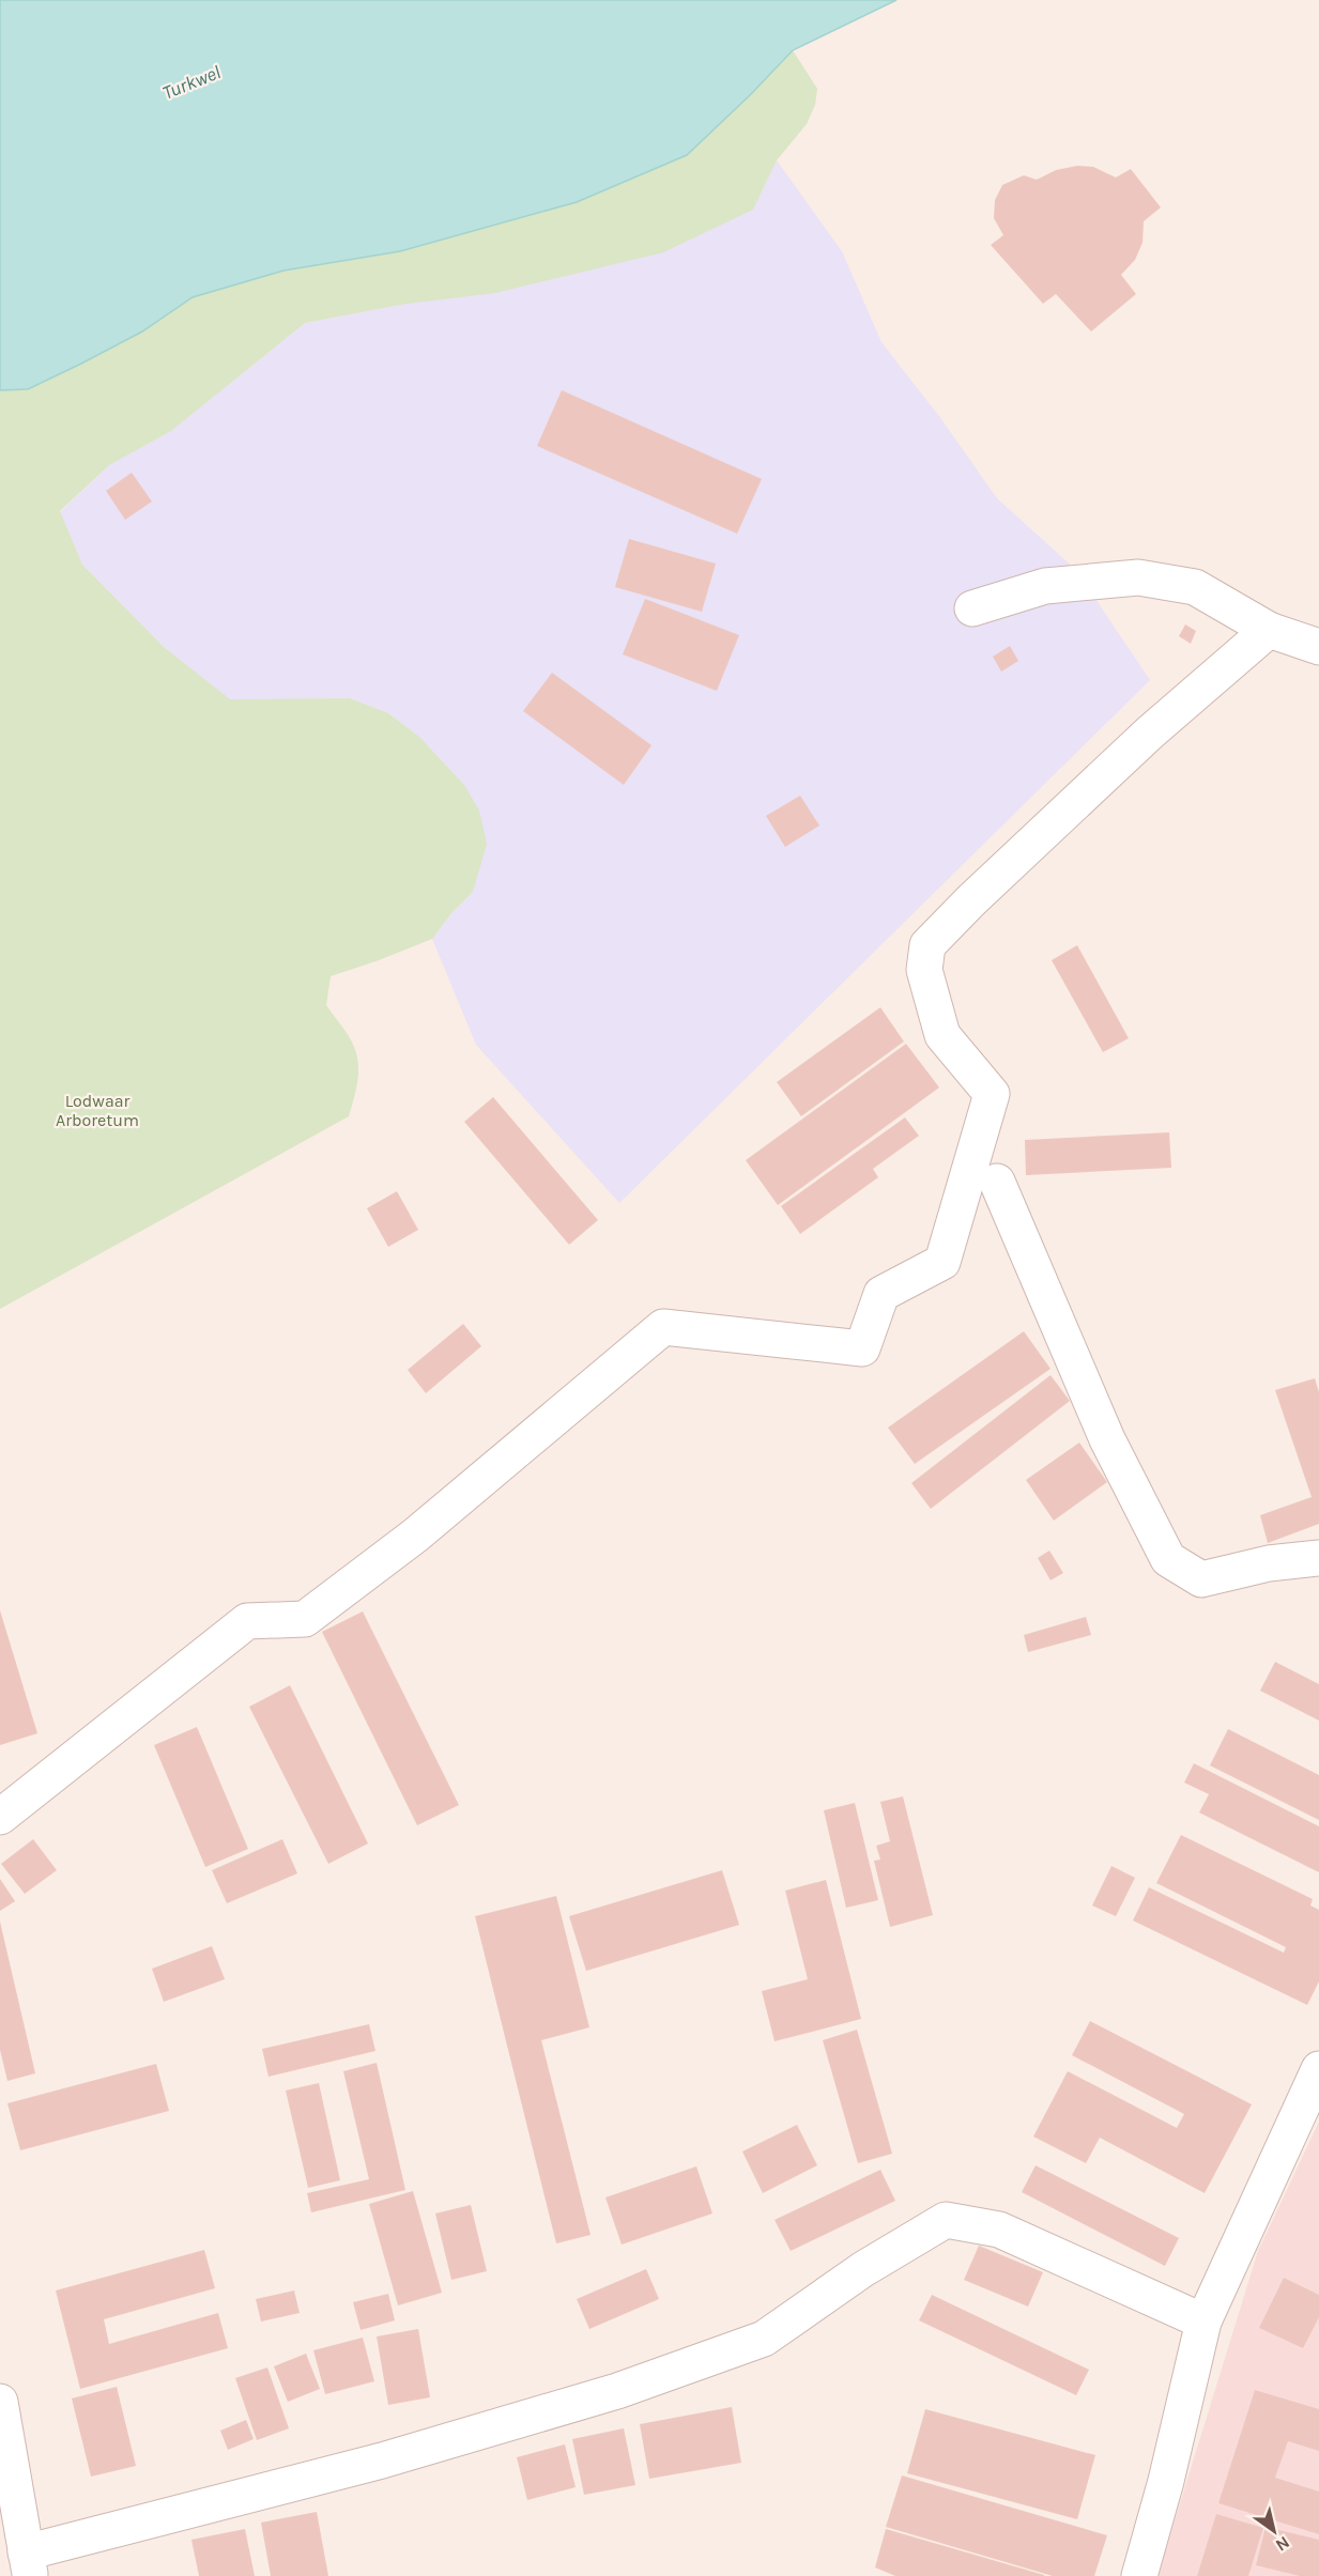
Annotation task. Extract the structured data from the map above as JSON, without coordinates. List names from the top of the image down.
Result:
{
  "water": ["Turkwel"],
  "parks": ["Lodwaar Arboretum"],
  "north": "bottom right"
}
